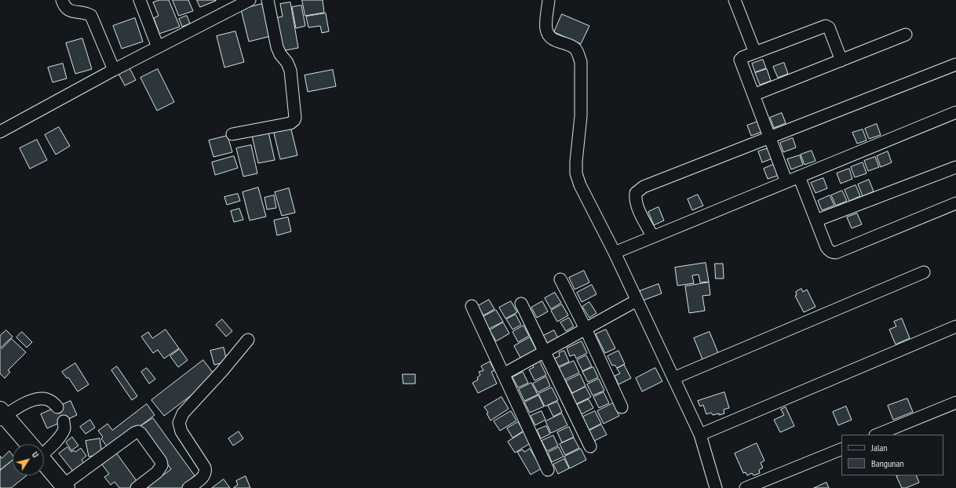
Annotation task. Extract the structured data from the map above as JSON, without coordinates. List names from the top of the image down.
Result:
{
  "legend": ["Jalan", "Bangunan"],
  "north": "top right"
}
